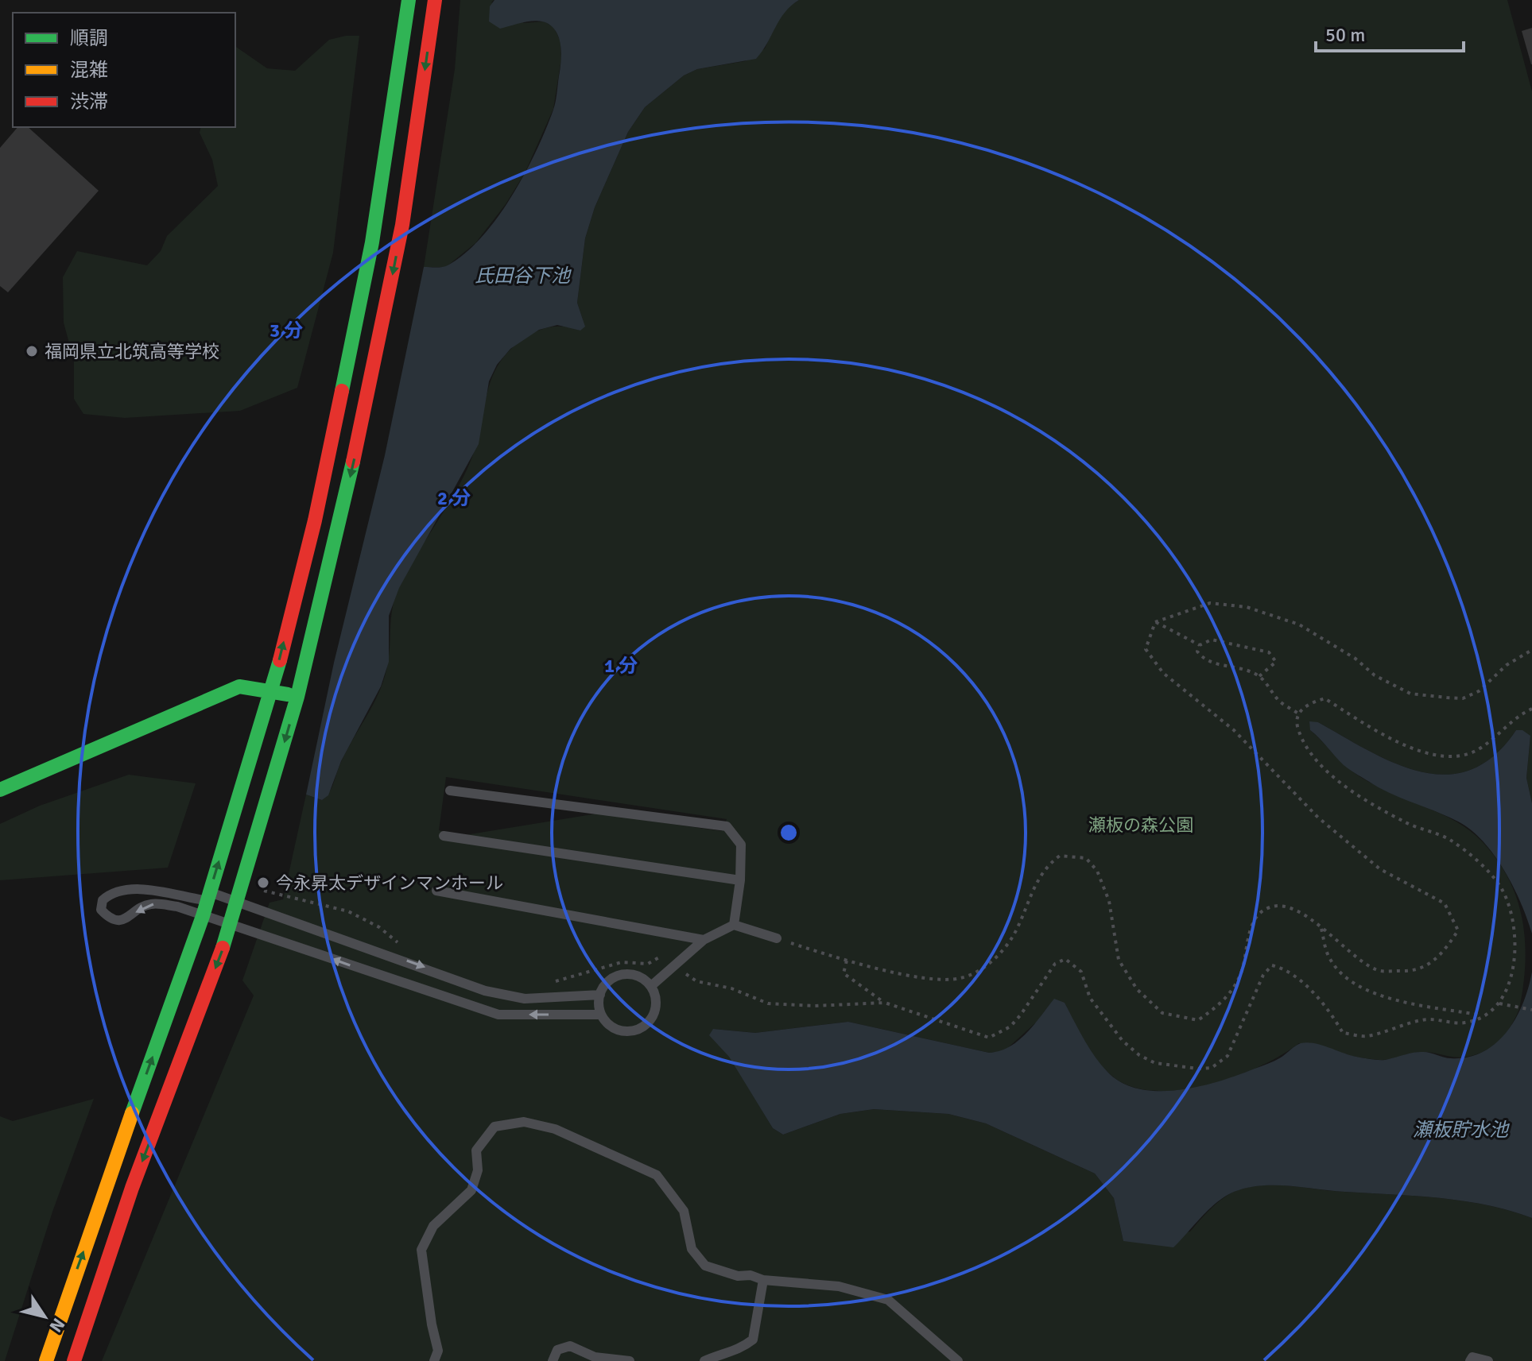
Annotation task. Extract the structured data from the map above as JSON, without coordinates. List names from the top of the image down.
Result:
{
  "water": ["氏田谷下池", "瀬板貯水池"],
  "parks": ["瀬板の森公園"],
  "places": ["福岡県立北筑高等学校", "今永昇太デザインマンホール"],
  "legend": ["順調", "混雑", "渋滞"],
  "scale_bar": "50 m",
  "north": "bottom right",
  "rings": ["3 分", "2 分", "1 分"]
}
